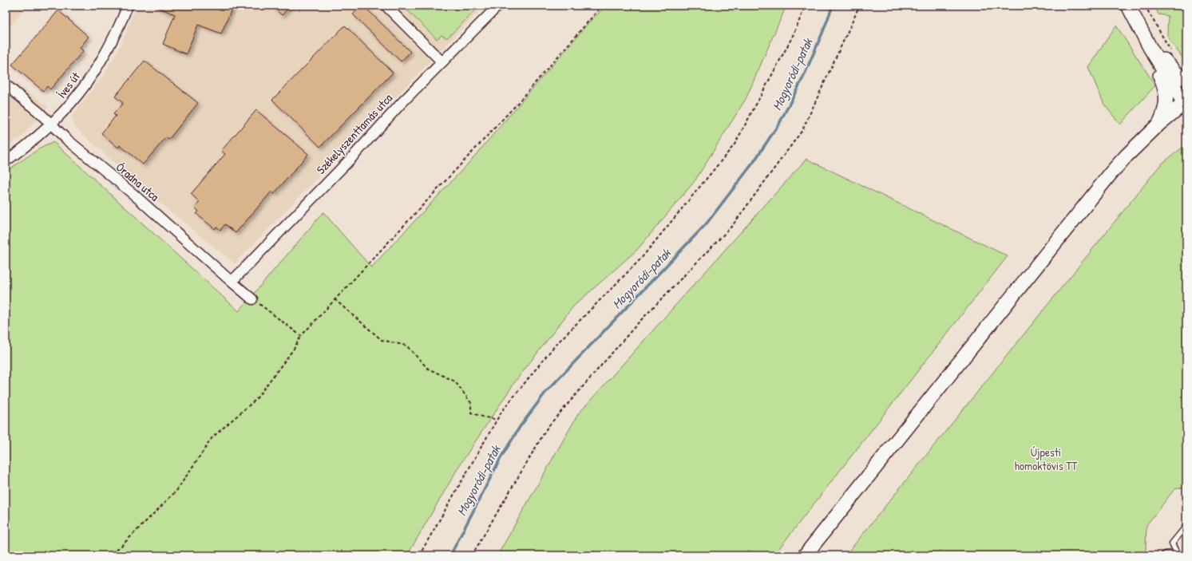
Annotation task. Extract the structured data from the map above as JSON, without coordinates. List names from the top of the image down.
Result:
{
  "streets": {
    "street": ["Íves út", "Székelyszenttamás utca", "Óradna utca"]
  },
  "crossings": [
    ["Íves út", "Óradna utca"],
    ["Székelyszenttamás utca", "Óradna utca"]
  ],
  "water": ["Mogyoródi-patak"],
  "parks": ["Újpesti homoktövis TT"]
}
